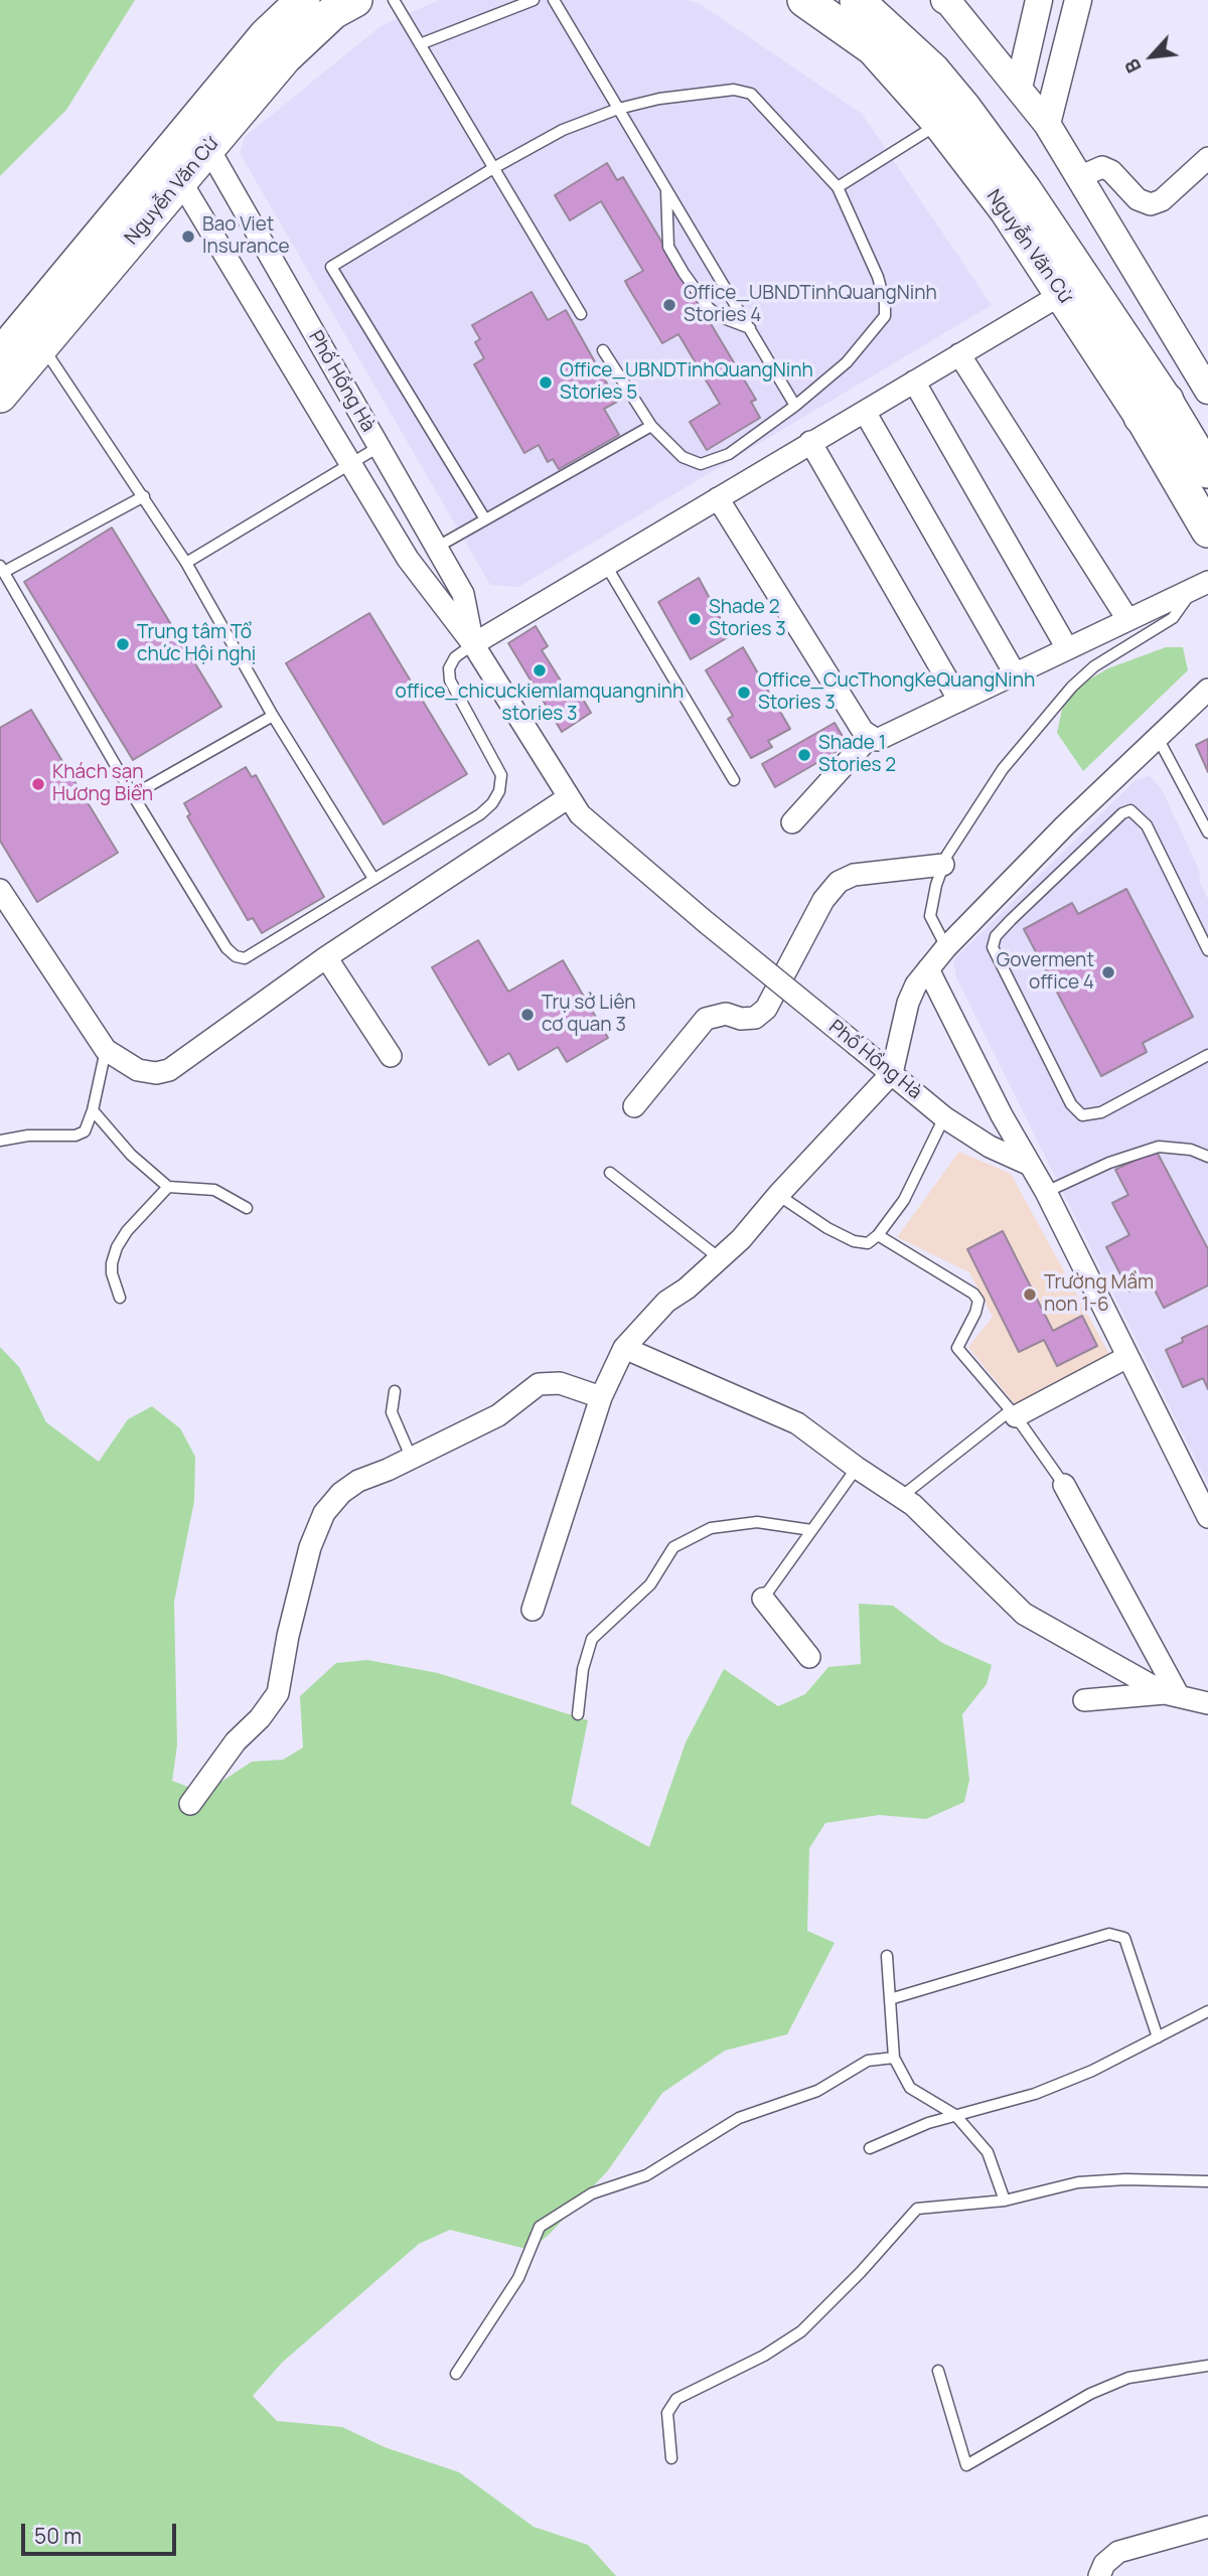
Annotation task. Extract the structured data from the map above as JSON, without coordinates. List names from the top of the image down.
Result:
{
  "streets": {
    "main road": ["Nguyễn Văn Cừ"],
    "street": ["Phố Hồng Hà"]
  },
  "crossings": [
    ["Nguyễn Văn Cừ", "Phố Hồng Hà"]
  ],
  "places": [
    "Bao Viet Insurance",
    "Office_UBNDTinhQuangNinh Stories 4",
    "Office_UBNDTinhQuangNinh Stories 5",
    "Shade 2 Stories 3",
    "Trung tâm Tổ chức Hội nghị",
    "office_chicuckiemlamquangninh stories 3",
    "Office_CucThongKeQuangNinh Stories 3",
    "Shade 1 Stories 2",
    "Khách sạn Hương Biển",
    "Goverment office 4",
    "Trụ sở Liên cơ quan 3",
    "Trường Mầm non 1-6"
  ],
  "scale_bar": "50 m",
  "north": "bottom left"
}
